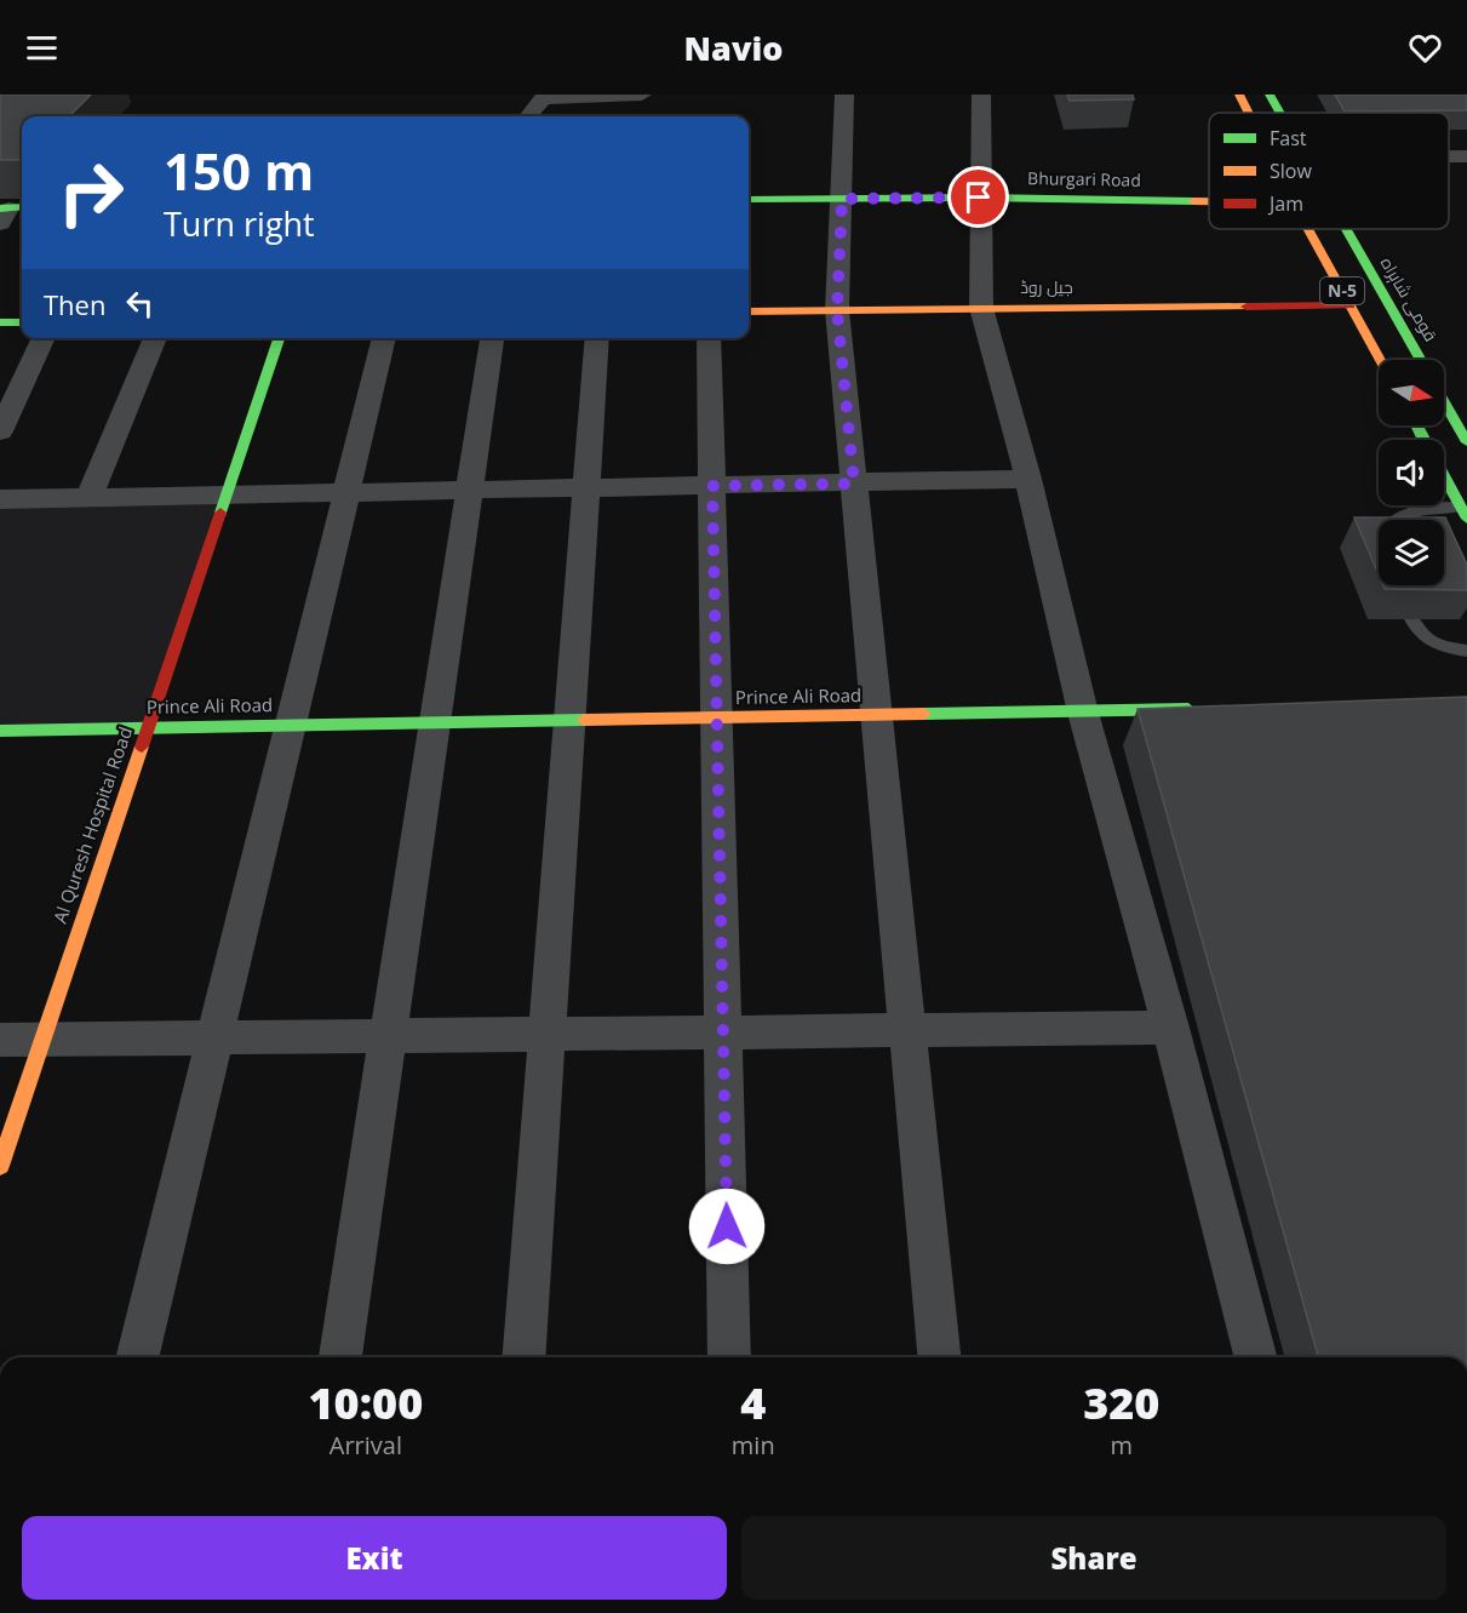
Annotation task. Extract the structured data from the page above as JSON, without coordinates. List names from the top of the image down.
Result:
{
  "streets": {
    "main road": [
      "Bhurgari Road",
      "جیل روڈ",
      "N-5",
      "قومی شاہراہ",
      "Prince Ali Road",
      "Al Quresh Hospital Road"
    ]
  },
  "crossings": [
    ["جیل روڈ", "N-5"],
    ["Prince Ali Road", "Al Quresh Hospital Road"]
  ],
  "legend": ["Fast", "Slow", "Jam"],
  "north": "right",
  "page": {
    "header": "Navio",
    "turn": ["150 m", "Turn right"],
    "then": "Then",
    "eta": [
      "10:00",
      "Arrival",
      "4",
      "min",
      "320",
      "m"
    ],
    "buttons": ["Exit", "Share"]
  }
}
